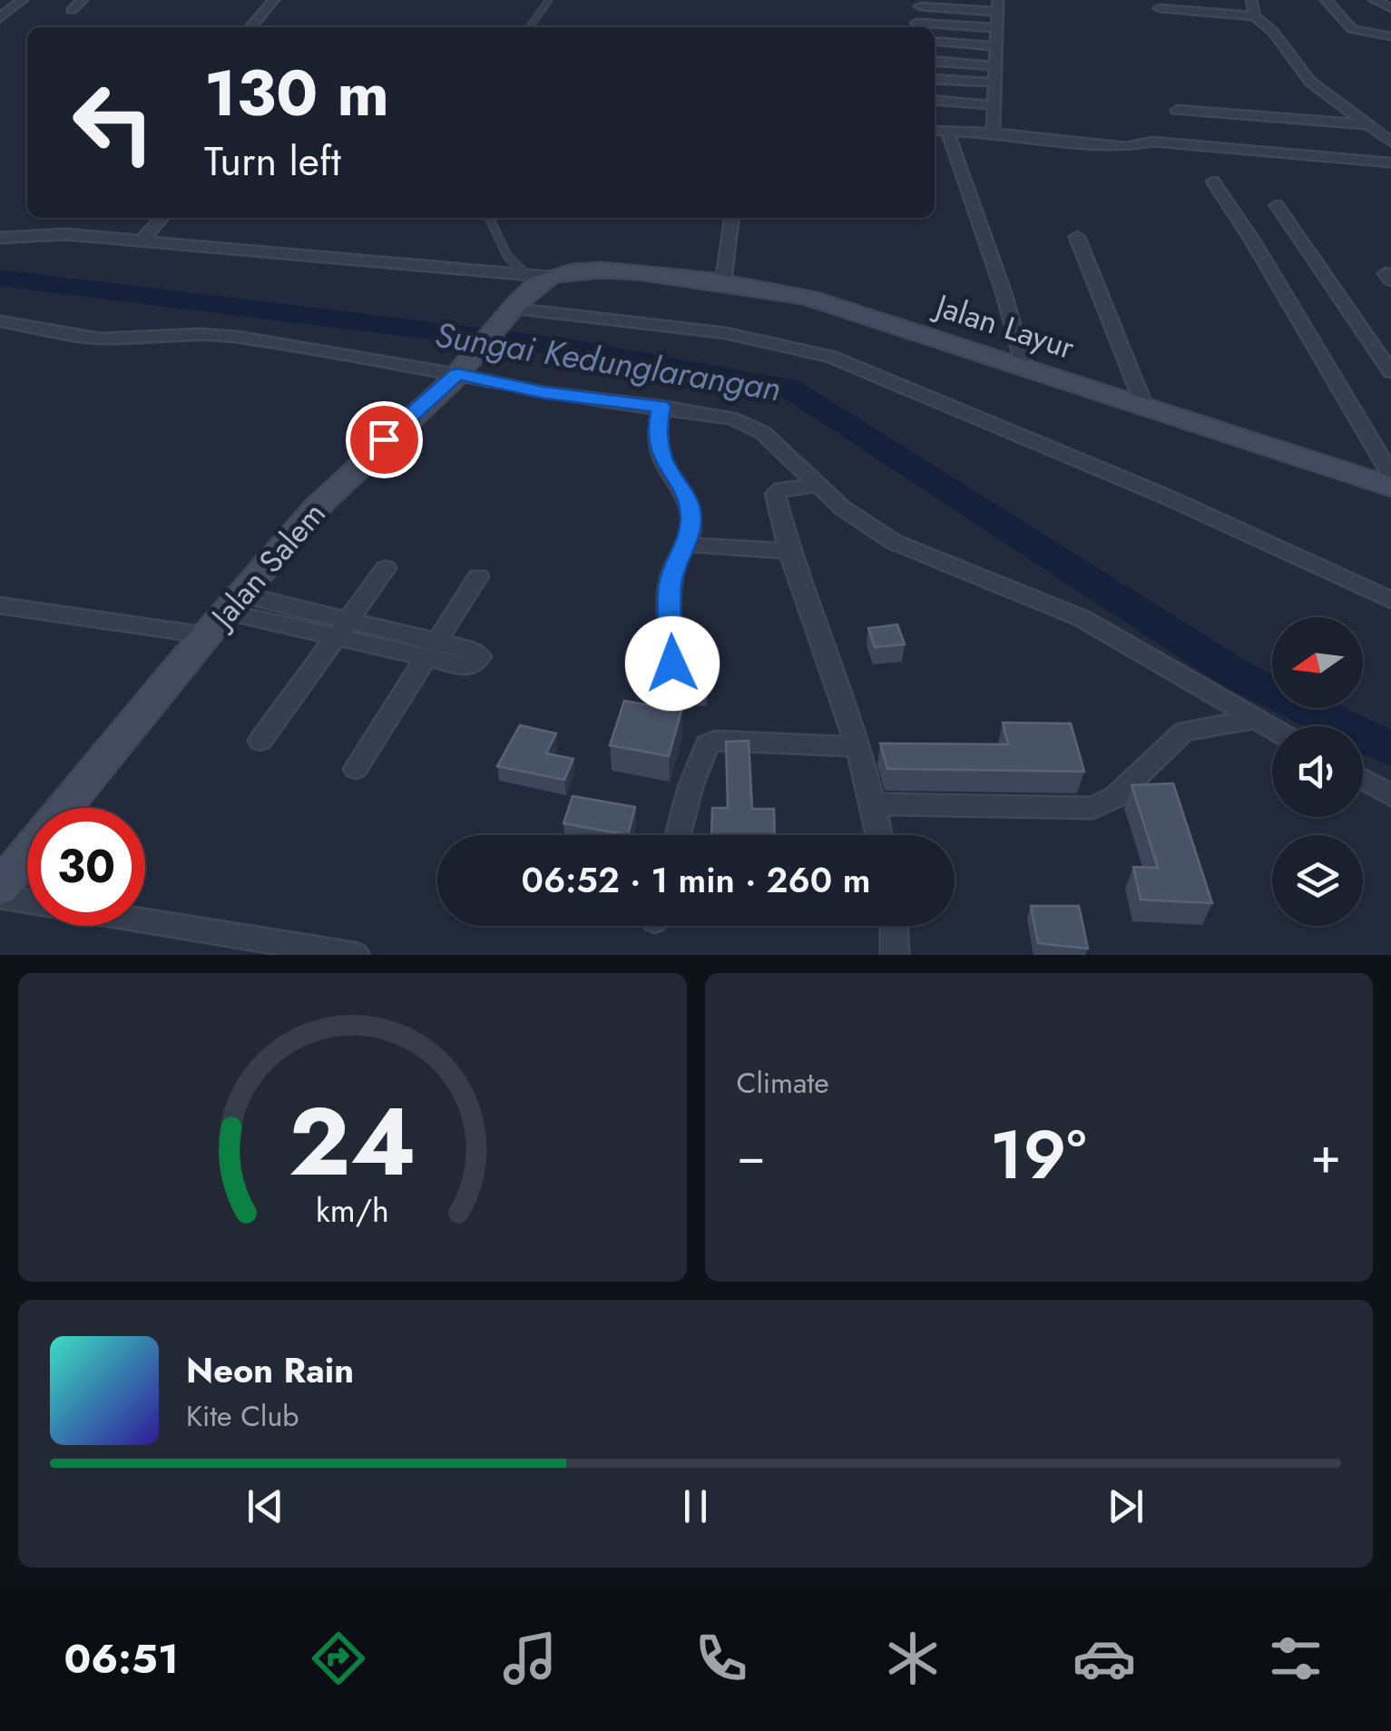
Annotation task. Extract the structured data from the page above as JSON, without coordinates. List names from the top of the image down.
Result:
{
  "streets": {
    "street": ["Jalan Layur", "Jalan Salem"]
  },
  "crossings": [
    ["Jalan Layur", "Jalan Salem"]
  ],
  "water": ["Sungai Kedunglarangan"],
  "north": "left",
  "page": {
    "turn": ["130 m", "Turn left"],
    "limit": "30",
    "trip": "06:52 · 1 min · 260 m",
    "tile": "Climate",
    "heat": ["−", "19°", "+"],
    "song": ["Neon Rain", "Kite Club"],
    "tabs": "06:51",
    "gauge": ["24", "km/h"]
  }
}
